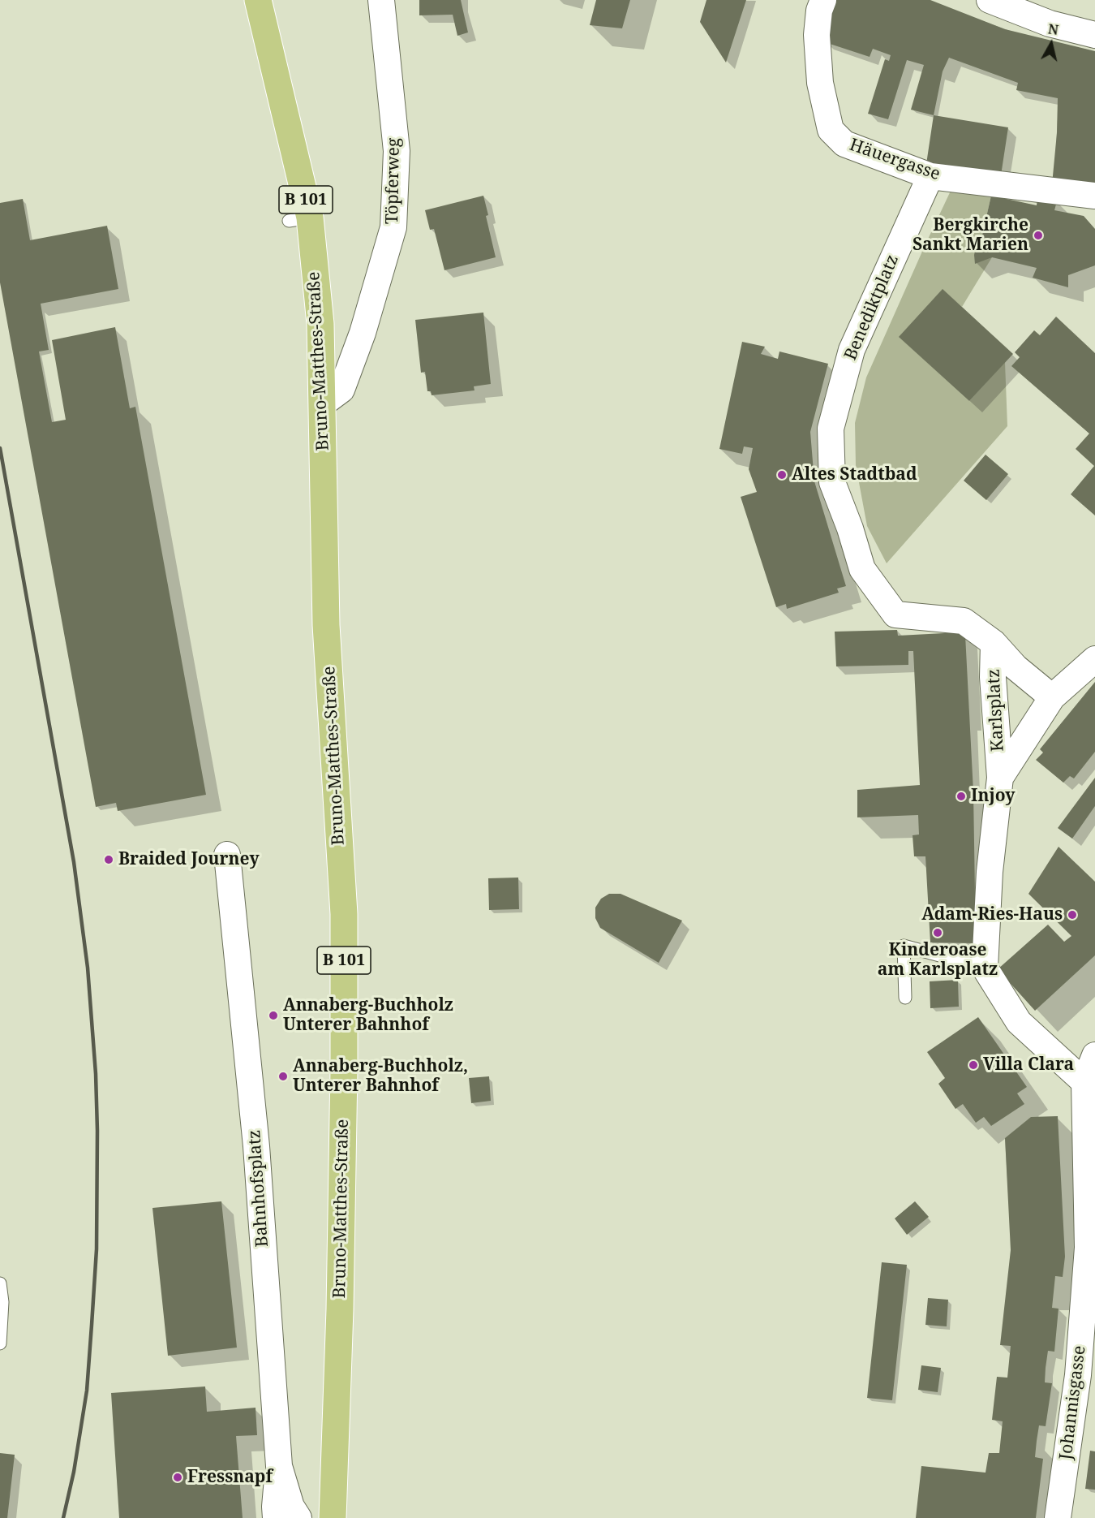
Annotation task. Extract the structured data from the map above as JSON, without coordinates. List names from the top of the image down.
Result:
{
  "streets": {
    "main road": ["B 101", "Bruno-Matthes-Straße"],
    "street": [
      "Häuergasse",
      "Töpferweg",
      "Benediktplatz",
      "Karlsplatz",
      "Bahnhofsplatz",
      "Johannisgasse"
    ]
  },
  "crossings": [
    ["Häuergasse", "Benediktplatz"],
    ["Töpferweg", "Bruno-Matthes-Straße"],
    ["Benediktplatz", "Karlsplatz"]
  ],
  "places": [
    "Bergkirche Sankt Marien",
    "Altes Stadtbad",
    "Injoy",
    "Braided Journey",
    "Adam-Ries-Haus",
    "Kinderoase am Karlsplatz",
    "Annaberg-Buchholz Unterer Bahnhof",
    "Villa Clara",
    "Annaberg-Buchholz, Unterer Bahnhof",
    "Fressnapf"
  ],
  "north": "top"
}
